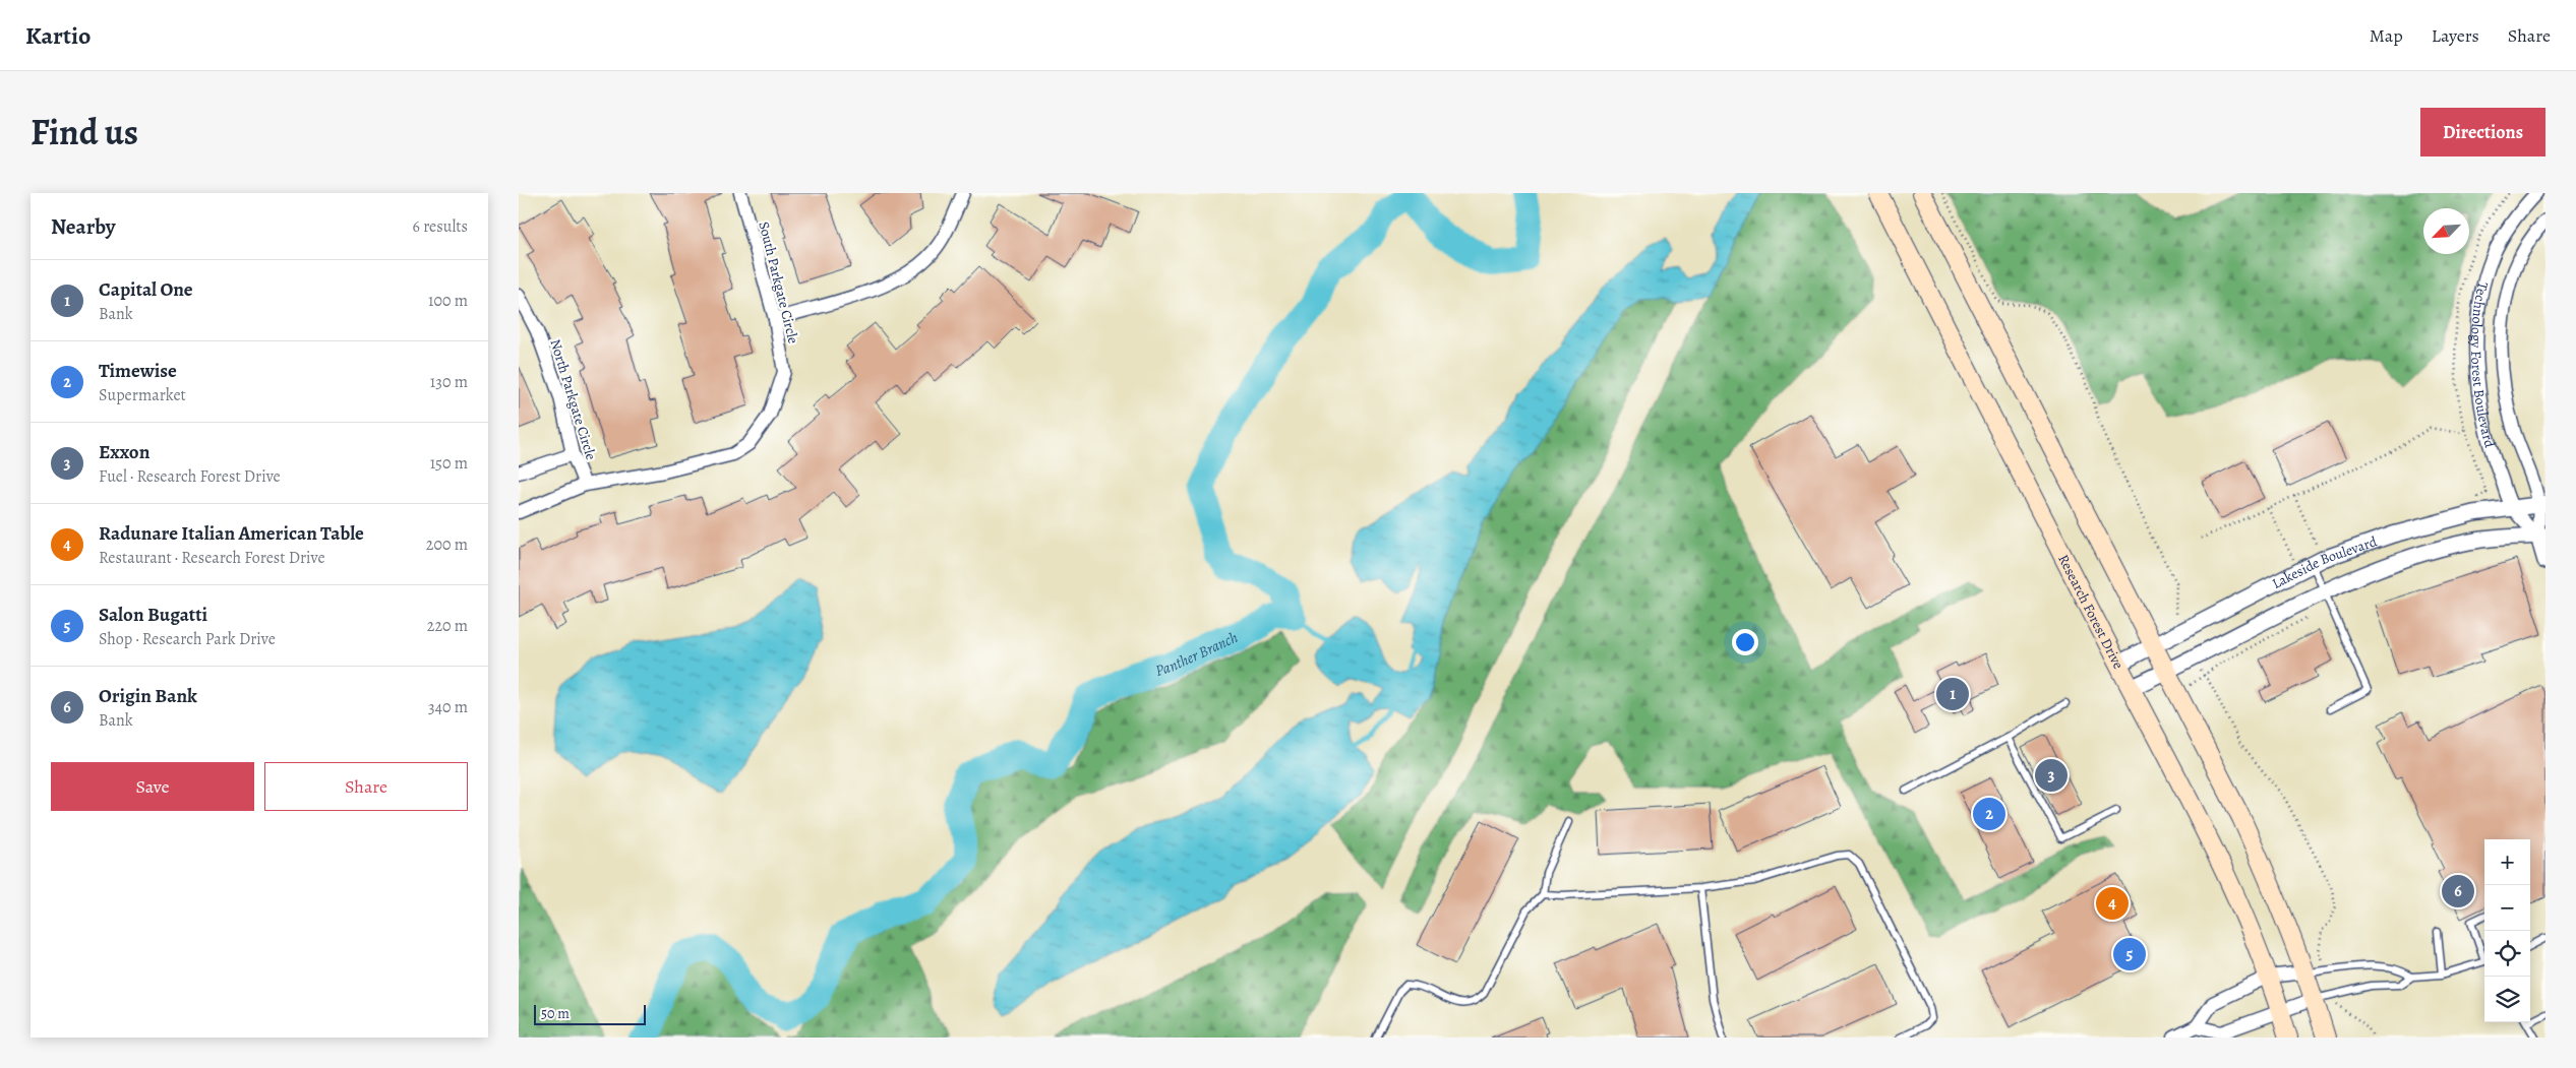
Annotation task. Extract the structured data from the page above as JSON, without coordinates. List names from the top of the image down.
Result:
{
  "streets": {
    "main road": ["Research Forest Drive"],
    "street": [
      "South Parkgate Circle",
      "Technology Forest Boulevard",
      "North Parkgate Circle",
      "Lakeside Boulevard"
    ]
  },
  "crossings": [
    ["South Parkgate Circle", "North Parkgate Circle"],
    ["Technology Forest Boulevard", "Lakeside Boulevard"],
    ["Lakeside Boulevard", "Research Forest Drive"]
  ],
  "water": ["Panther Branch"],
  "scale_bar": "50 m",
  "north": "bottom left",
  "page": {
    "header": "Kartio",
    "nav": ["Map", "Layers", "Share"],
    "title": "Find us",
    "buttons": [
      "Directions",
      ["Save", "Share"]
    ],
    "heading": ["Nearby", "6 results"],
    "list": [
      {
        "mark": "1",
        "name": "Capital One",
        "note": "Bank",
        "value": "100 m"
      },
      {
        "mark": "2",
        "name": "Timewise",
        "note": "Supermarket",
        "value": "130 m"
      },
      {
        "mark": "3",
        "name": "Exxon",
        "note": "Fuel · Research Forest Drive",
        "value": "150 m"
      },
      {
        "mark": "4",
        "name": "Radunare Italian American Table",
        "note": "Restaurant · Research Forest Drive",
        "value": "200 m"
      },
      {
        "mark": "5",
        "name": "Salon Bugatti",
        "note": "Shop · Research Park Drive",
        "value": "220 m"
      },
      {
        "mark": "6",
        "name": "Origin Bank",
        "note": "Bank",
        "value": "340 m"
      }
    ],
    "pins": [
      "1",
      "3",
      "2",
      "6",
      "4",
      "5"
    ],
    "map_buttons": ["+", "−"],
    "scale": "50 m"
  }
}
